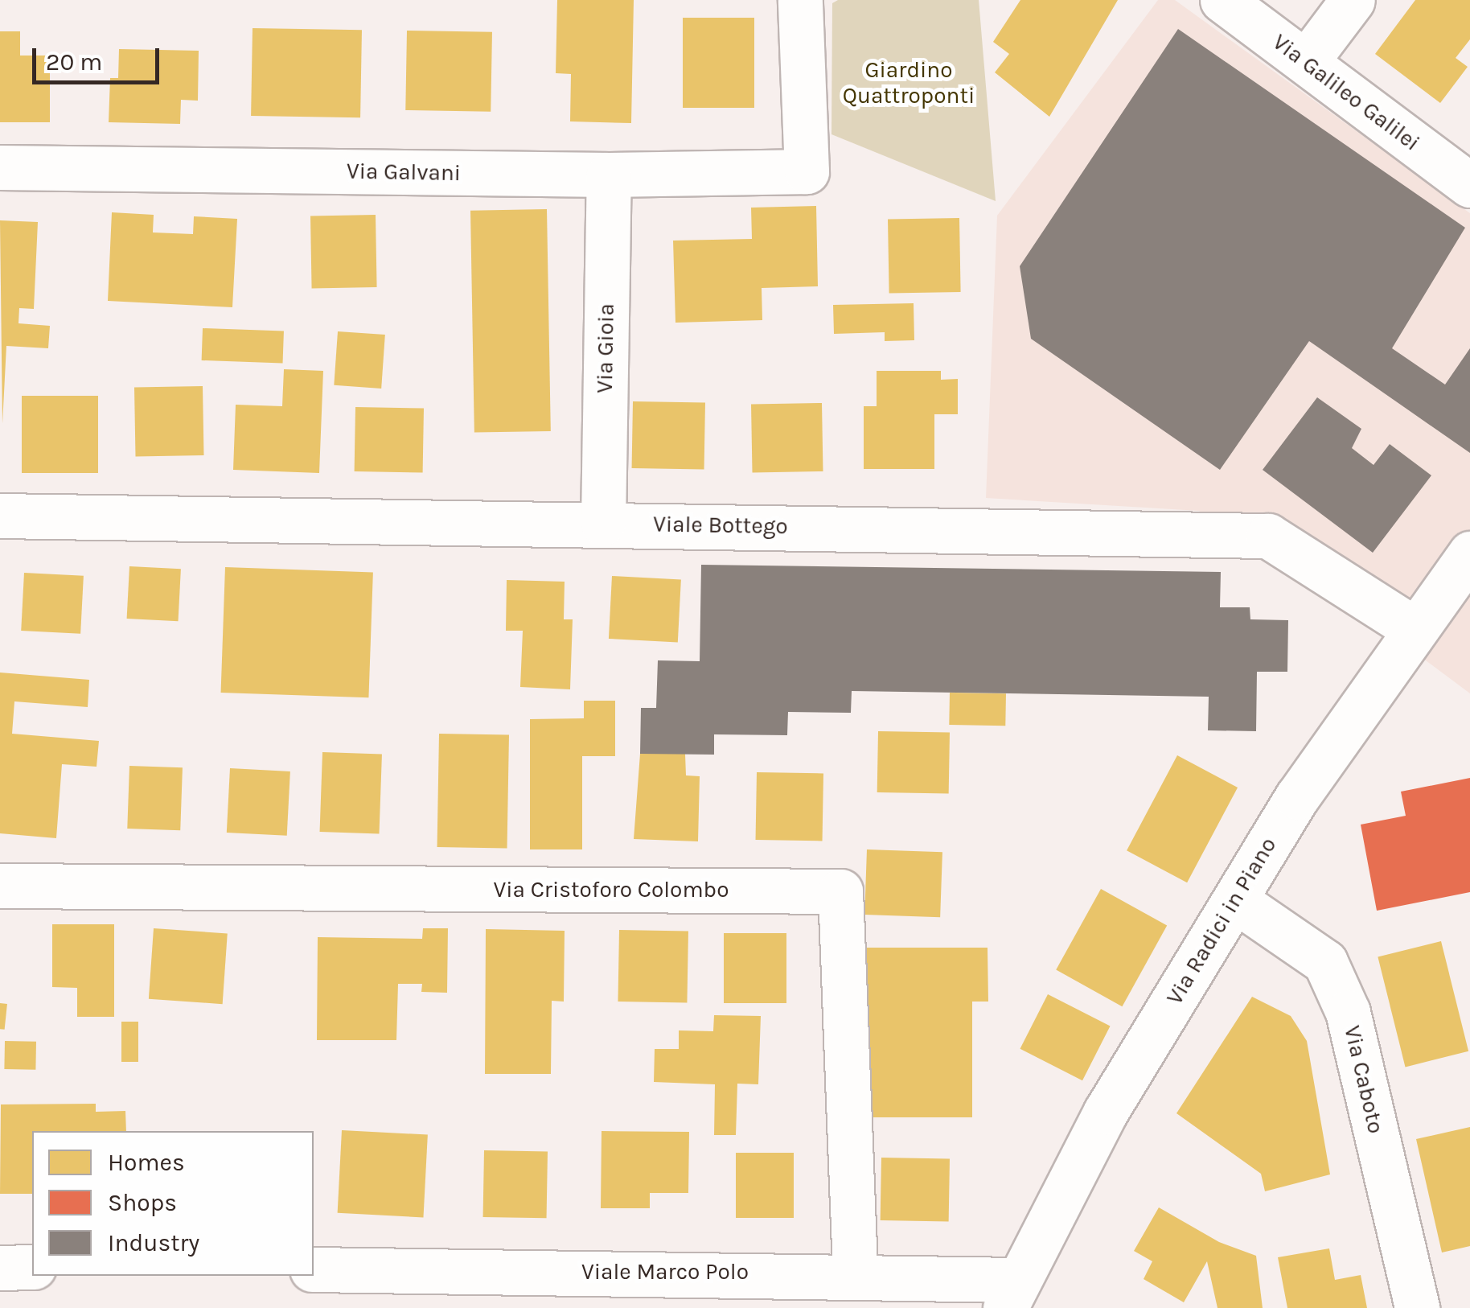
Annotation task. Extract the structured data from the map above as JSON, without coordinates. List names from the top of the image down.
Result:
{
  "streets": {
    "street": [
      "Via Galileo Galilei",
      "Via Galvani",
      "Via Gioia",
      "Viale Bottego",
      "Via Cristoforo Colombo",
      "Via Radici in Piano",
      "Via Caboto",
      "Viale Marco Polo"
    ]
  },
  "crossings": [
    ["Via Galvani", "Via Gioia"],
    ["Via Gioia", "Viale Bottego"],
    ["Viale Bottego", "Via Radici in Piano"],
    ["Via Cristoforo Colombo", "Viale Marco Polo"],
    ["Via Radici in Piano", "Via Caboto"],
    ["Via Radici in Piano", "Viale Marco Polo"]
  ],
  "parks": ["Giardino Quattroponti"],
  "legend": ["Homes", "Shops", "Industry"],
  "scale_bar": "20 m"
}
